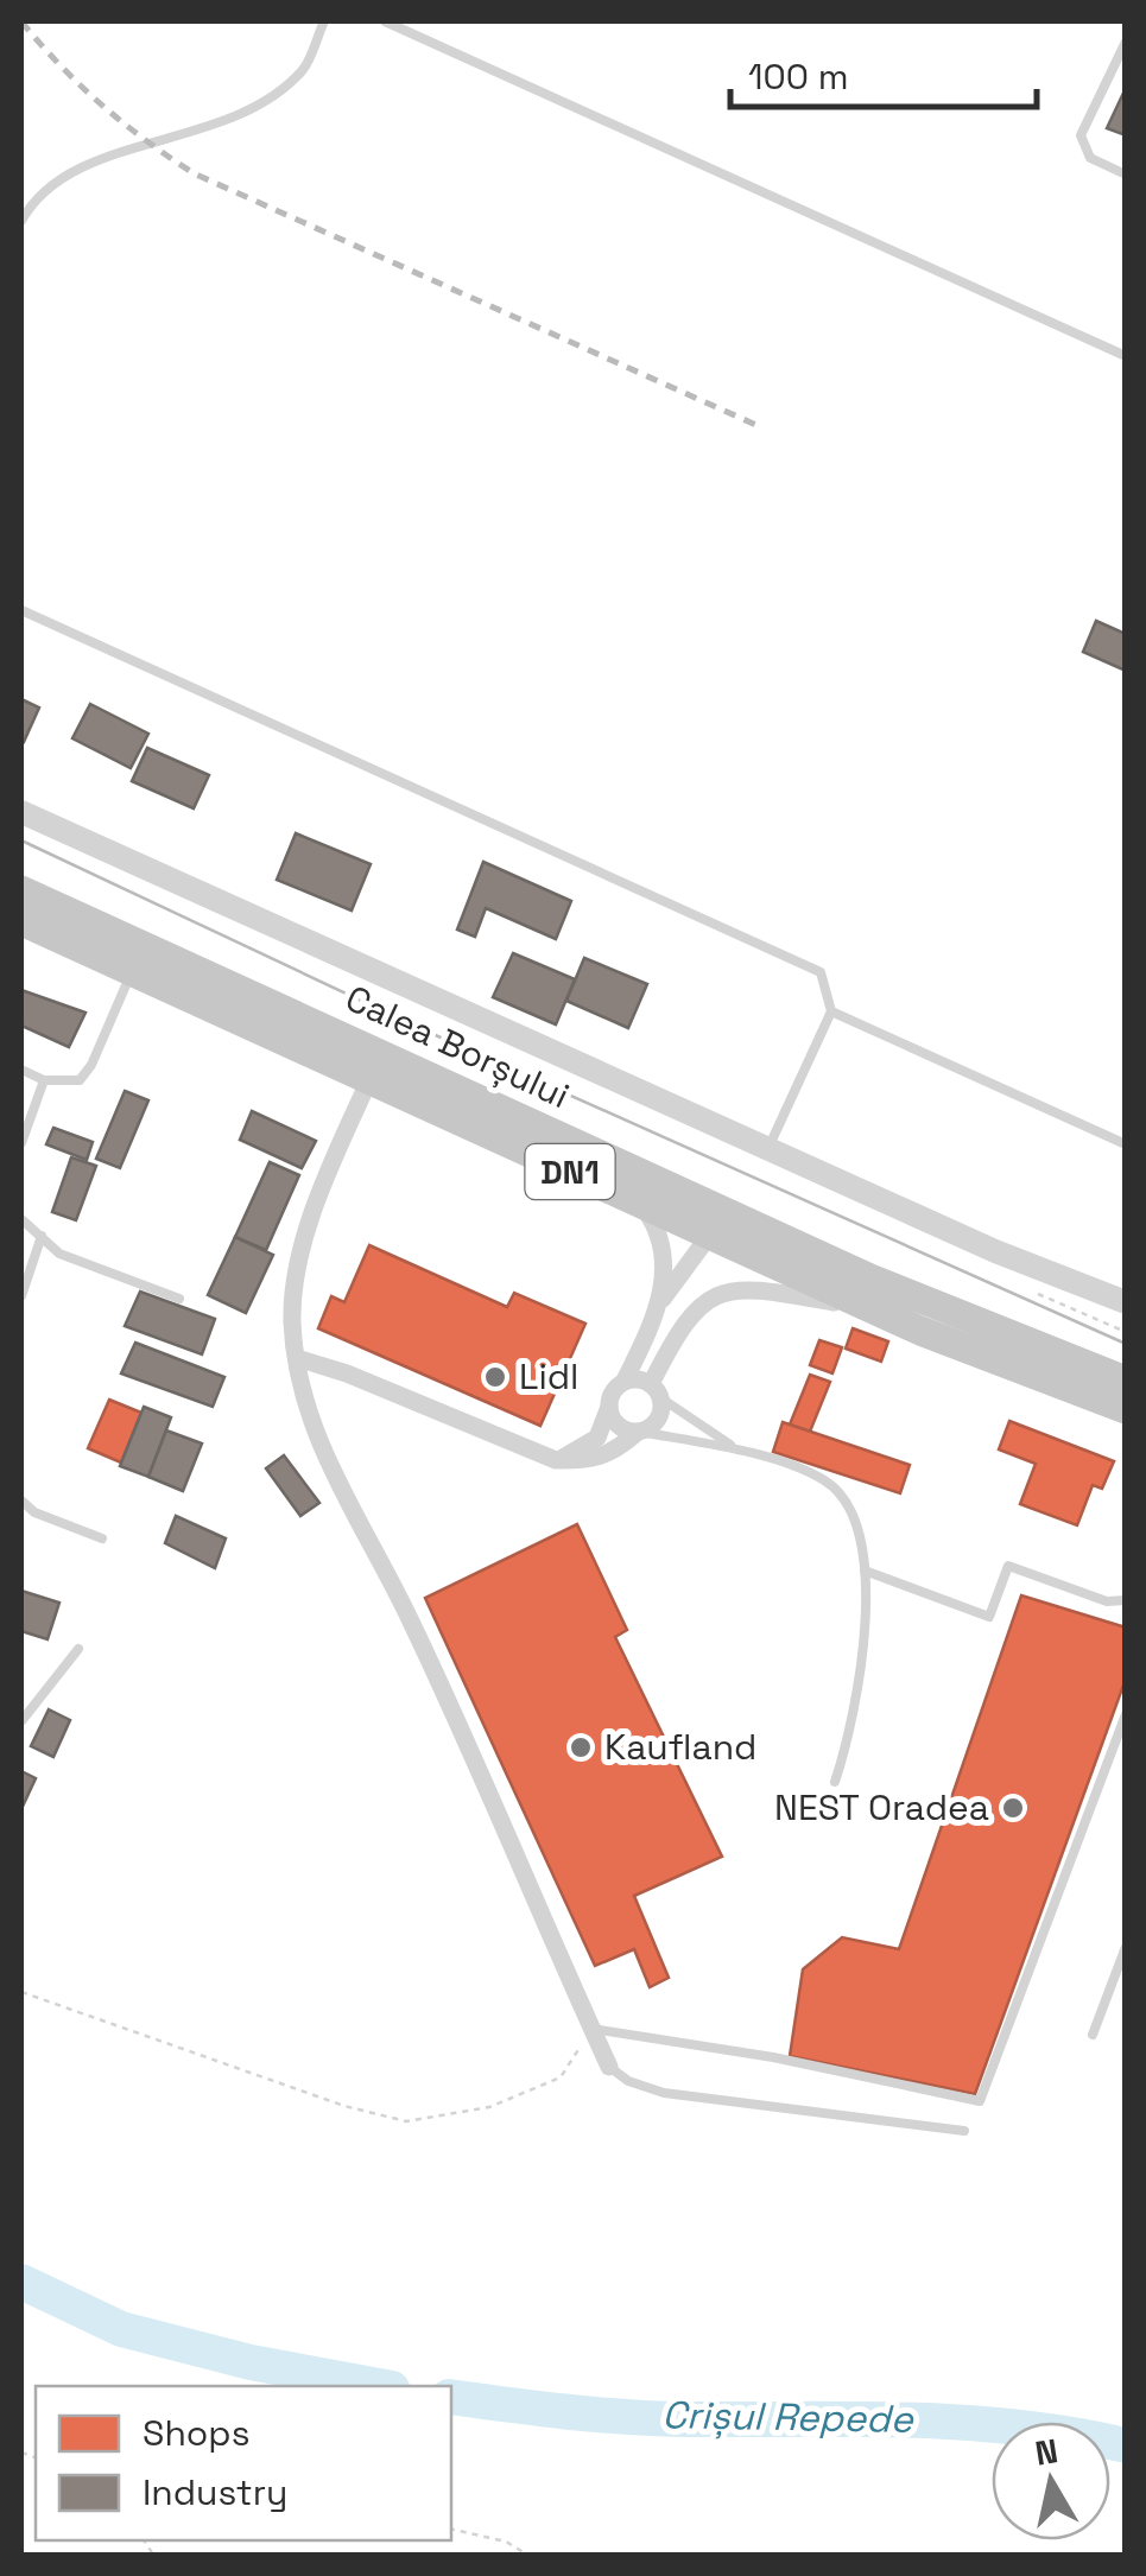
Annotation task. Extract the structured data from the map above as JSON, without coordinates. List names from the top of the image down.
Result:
{
  "streets": {
    "main road": ["Calea Borșului", "DN1"]
  },
  "water": ["Crișul Repede"],
  "places": ["Lidl", "Kaufland", "NEST Oradea"],
  "legend": ["Shops", "Industry"],
  "scale_bar": "100 m",
  "north": "top"
}
